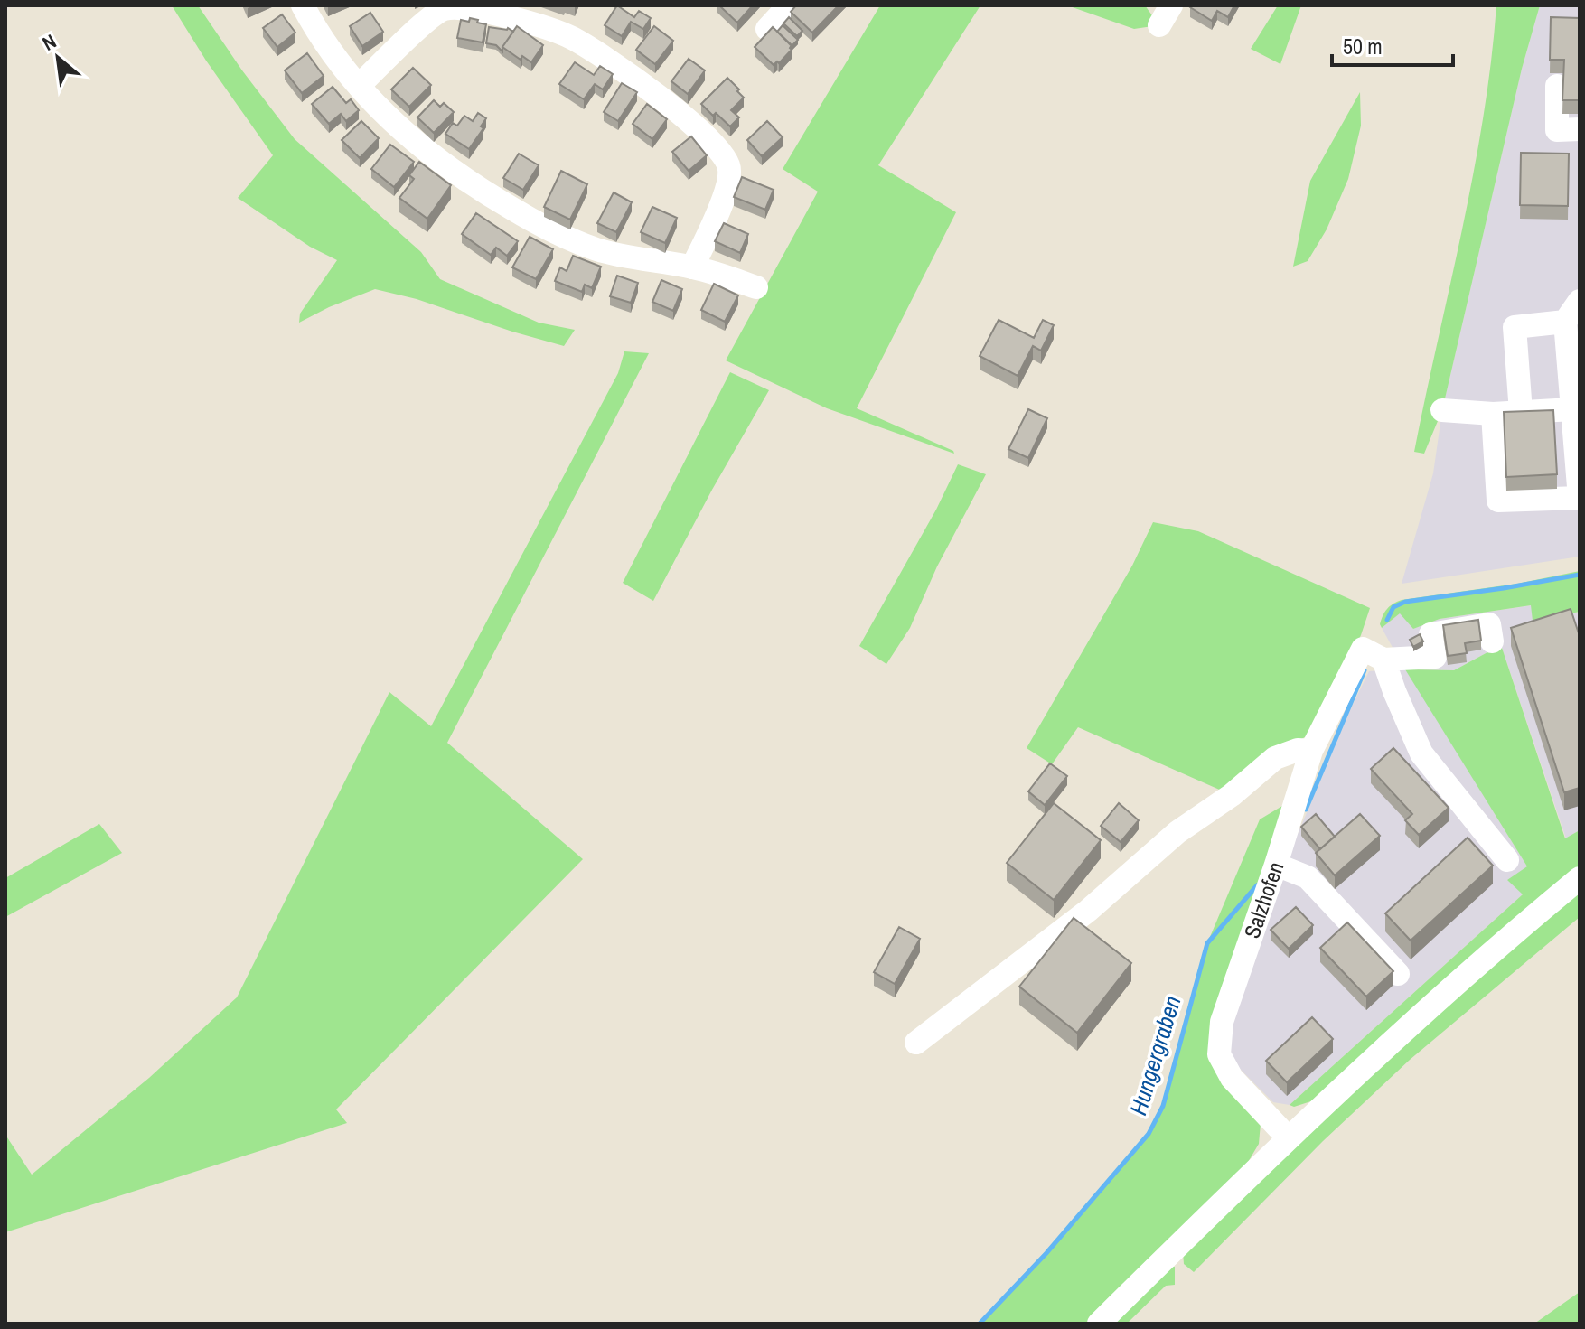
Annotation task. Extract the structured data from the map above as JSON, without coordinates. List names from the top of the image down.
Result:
{
  "streets": {
    "street": ["Salzhofen"]
  },
  "water": ["Hungergraben"],
  "scale_bar": "50 m",
  "north": "top left"
}
